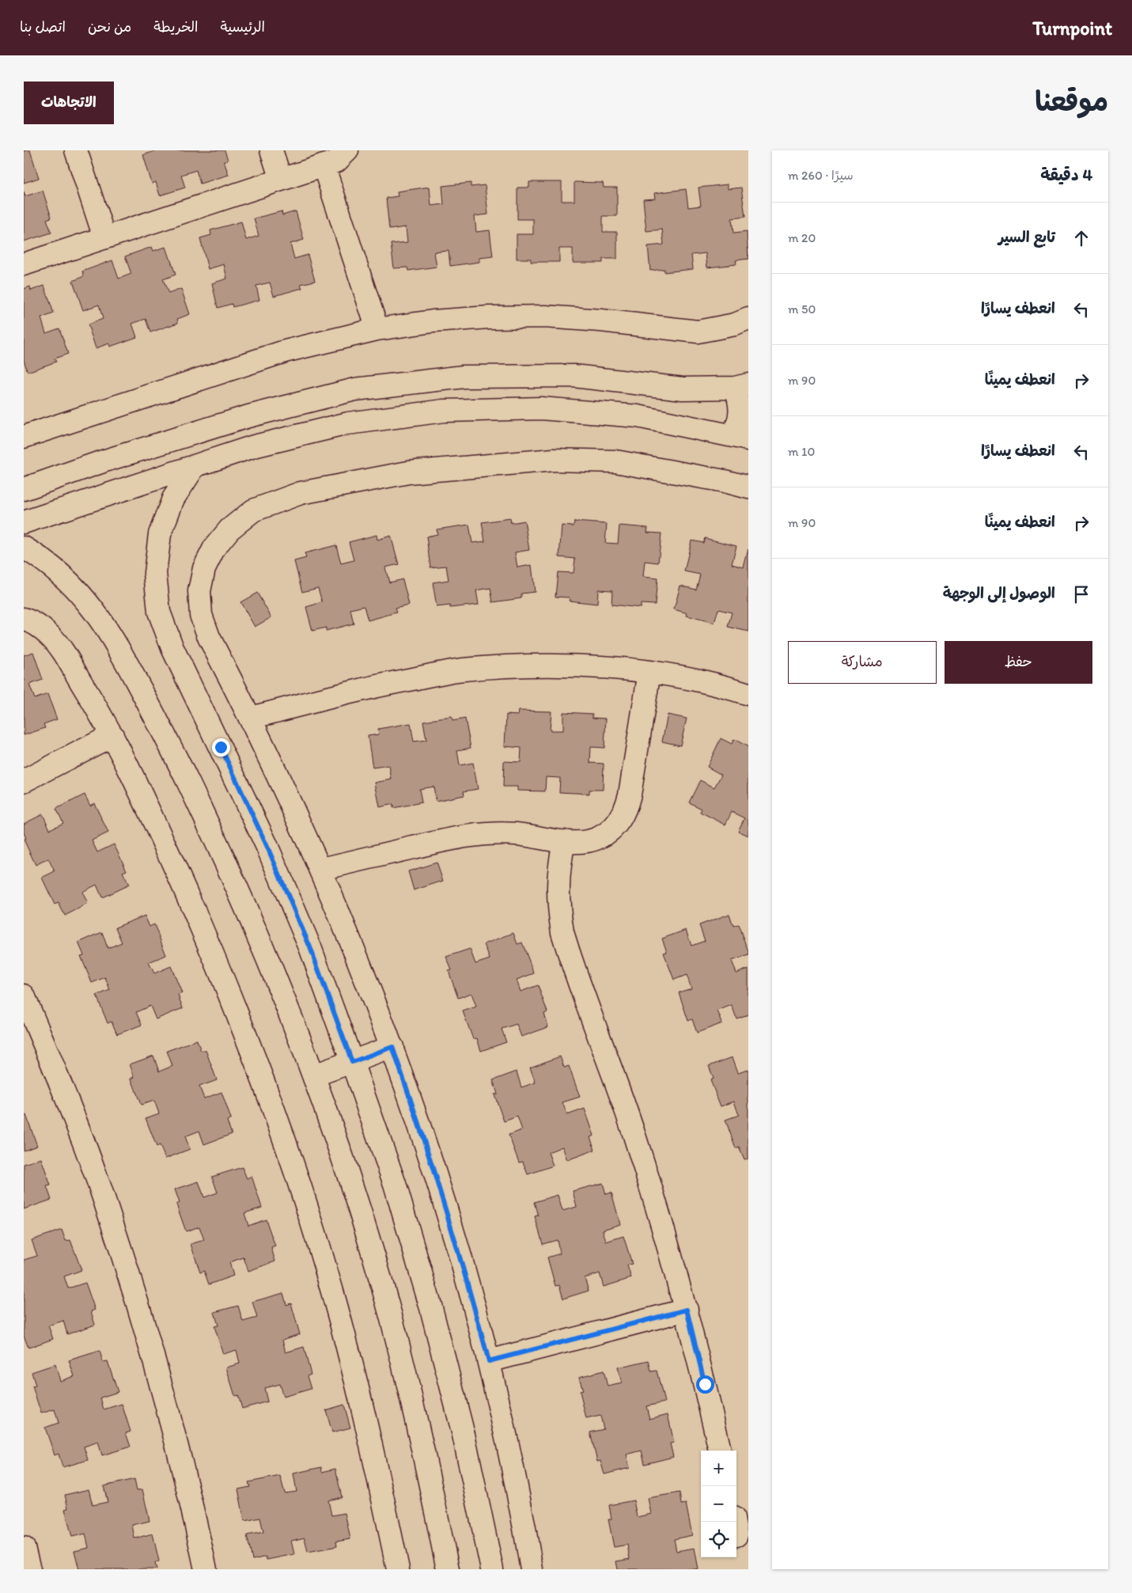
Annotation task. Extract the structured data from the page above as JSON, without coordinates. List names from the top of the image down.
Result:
{
  "page": {
    "header": "Turnpoint",
    "nav": [
      "الرئيسية",
      "الخريطة",
      "من نحن",
      "اتصل بنا"
    ],
    "title": "موقعنا",
    "buttons": [
      "الاتجاهات",
      ["حفظ", "مشاركة"]
    ],
    "heading": ["4 دقيقة", "سيرًا · 260 m"],
    "list": [
      ["تابع السير", "20 m"],
      ["انعطف يسارًا", "50 m"],
      ["انعطف يمينًا", "90 m"],
      ["انعطف يسارًا", "10 m"],
      ["انعطف يمينًا", "90 m"],
      "الوصول إلى الوجهة"
    ],
    "map_buttons": ["+", "−"]
  }
}
